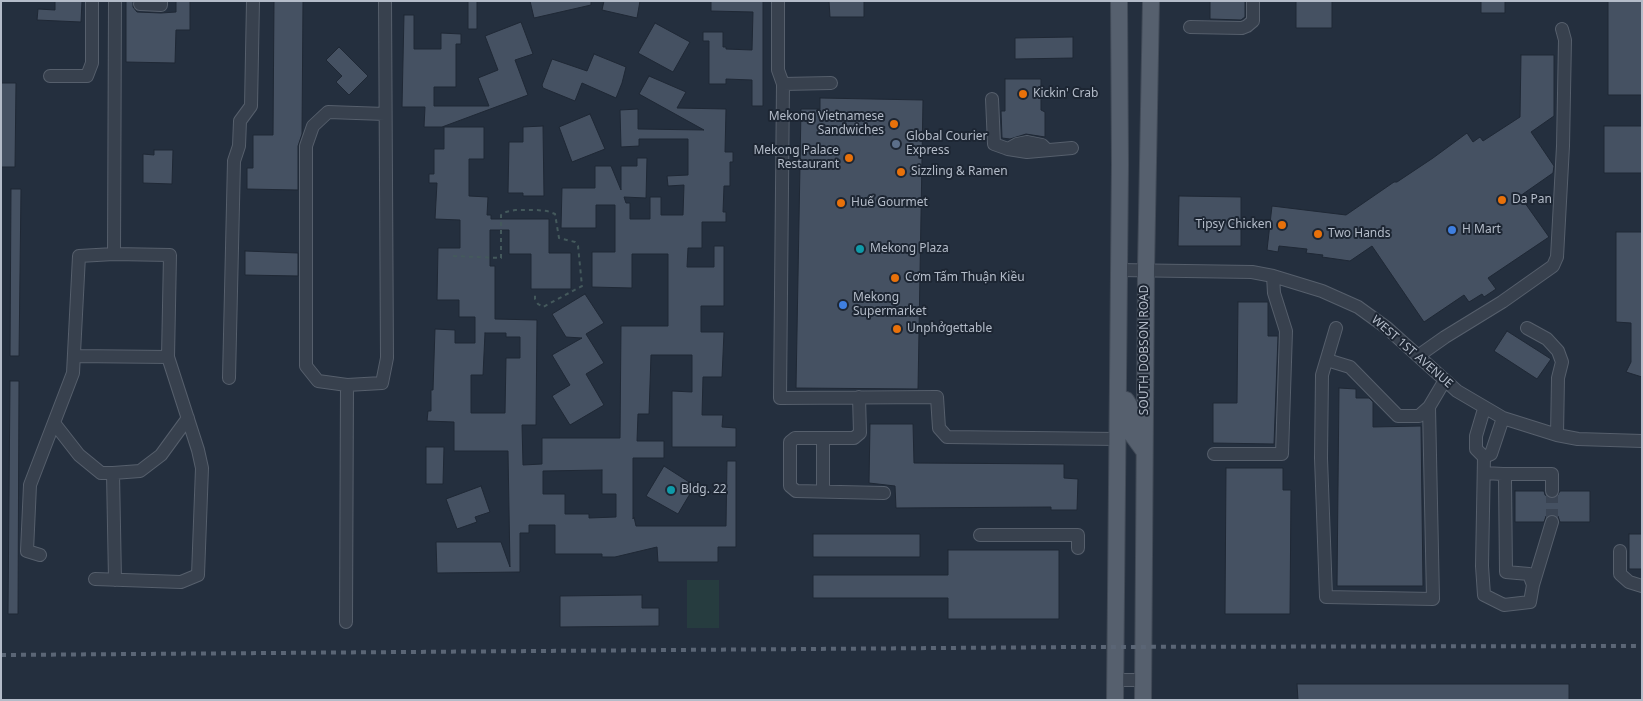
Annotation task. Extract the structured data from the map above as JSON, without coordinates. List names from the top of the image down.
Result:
{
  "streets": {
    "main road": ["SOUTH DOBSON ROAD"],
    "street": ["WEST 1ST AVENUE"]
  },
  "crossings": [
    ["SOUTH DOBSON ROAD", "WEST 1ST AVENUE"]
  ],
  "places": [
    "Kickin' Crab",
    "Mekong Vietnamese Sandwiches",
    "Global Courier Express",
    "Mekong Palace Restaurant",
    "Sizzling & Ramen",
    "Da Pan",
    "Huế Gourmet",
    "Tipsy Chicken",
    "H Mart",
    "Two Hands",
    "Mekong Plaza",
    "Cơm Tấm Thuận Kiều",
    "Mekong Supermarket",
    "Unphởgettable",
    "Bldg. 22"
  ]
}
